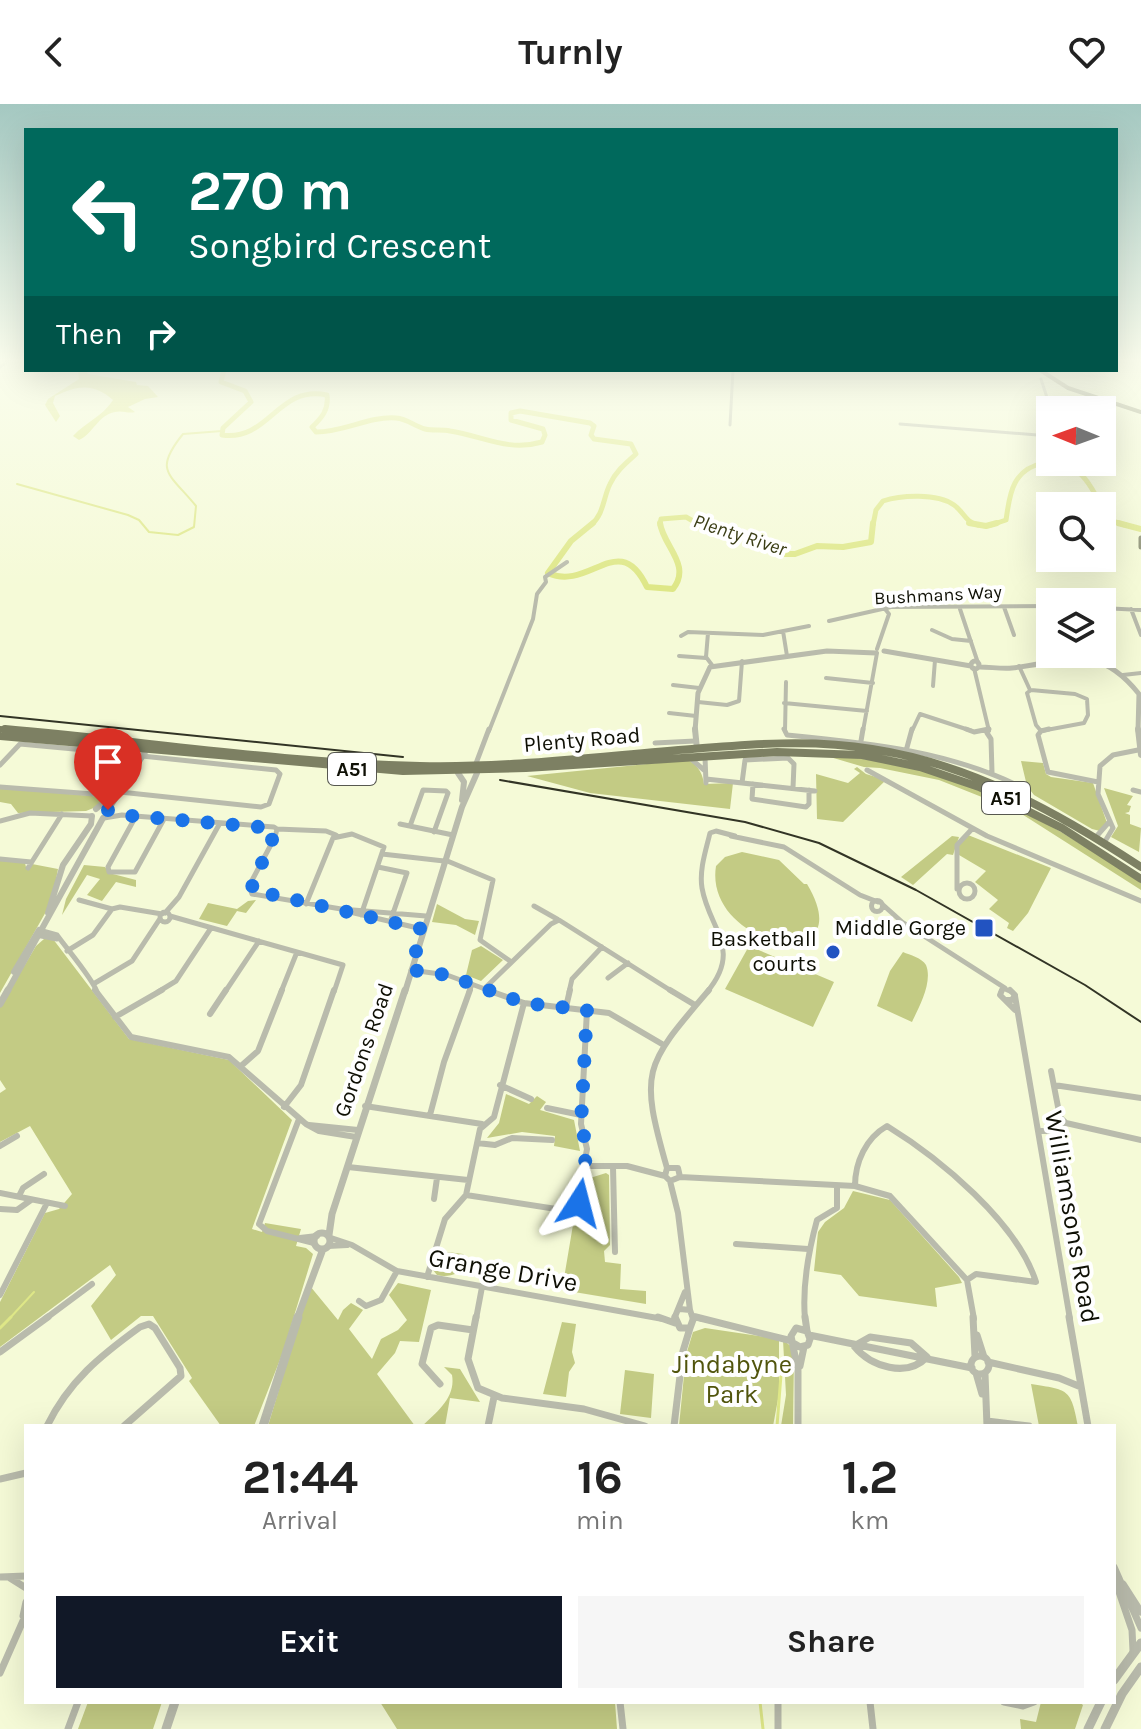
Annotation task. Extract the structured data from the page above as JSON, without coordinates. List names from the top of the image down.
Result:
{
  "streets": {
    "highway": ["Plenty Road", "A51"],
    "street": [
      "Bushmans Way",
      "Gordons Road",
      "Williamsons Road",
      "Grange Drive"
    ]
  },
  "crossings": [
    ["Plenty Road", "Gordons Road"],
    ["Gordons Road", "Grange Drive"]
  ],
  "water": ["Plenty River"],
  "parks": ["Jindabyne Park"],
  "places": {
    "transit": ["Middle Gorge"],
    "other": ["Basketball courts"]
  },
  "north": "left",
  "page": {
    "header": "Turnly",
    "turn": ["270 m", "Songbird Crescent"],
    "then": "Then",
    "eta": [
      "21:44",
      "Arrival",
      "16",
      "min",
      "1.2",
      "km"
    ],
    "buttons": ["Exit", "Share"]
  }
}
